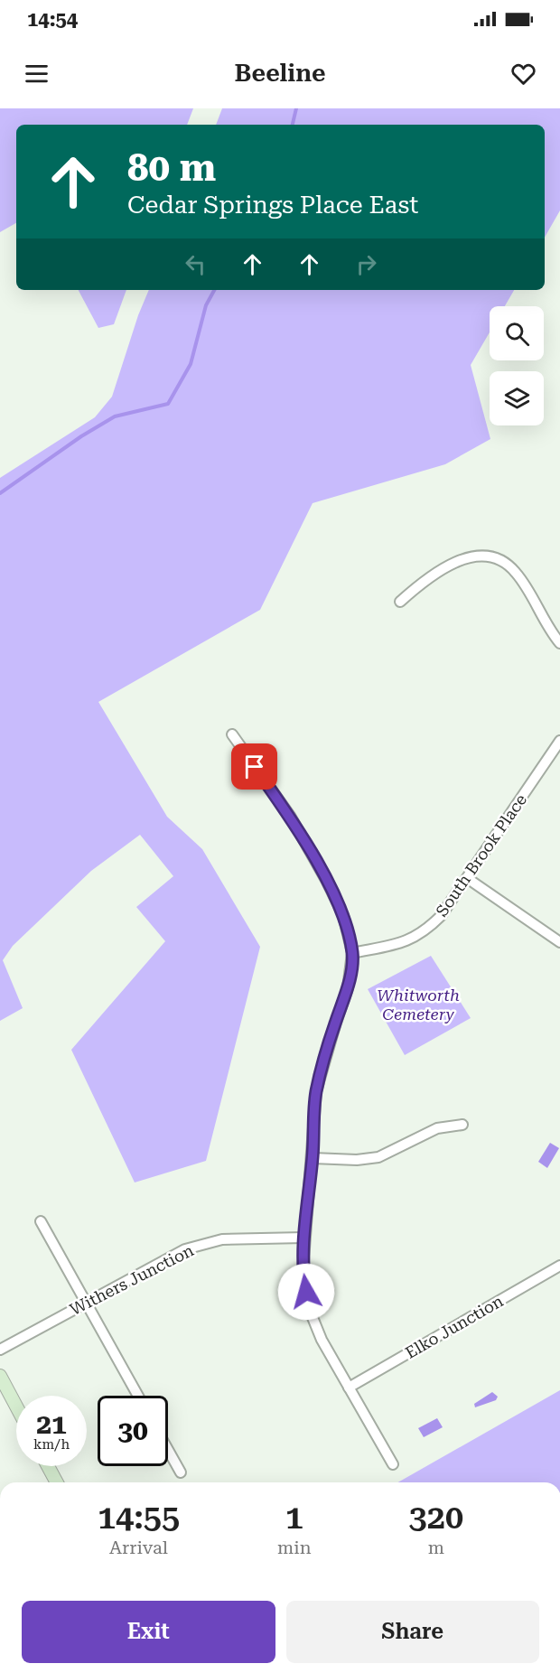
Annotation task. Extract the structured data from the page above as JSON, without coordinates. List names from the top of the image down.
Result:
{
  "streets": {
    "street": ["South Brook Place", "Withers Junction", "Elko Junction"]
  },
  "parks": ["Whitworth Cemetery"],
  "page": {
    "status": "14:54",
    "header": "Beeline",
    "turn": ["80 m", "Cedar Springs Place East"],
    "speed": "21 km/h",
    "limit": "30",
    "eta": [
      "14:55",
      "Arrival",
      "1",
      "min",
      "320",
      "m"
    ],
    "buttons": ["Exit", "Share"]
  }
}
